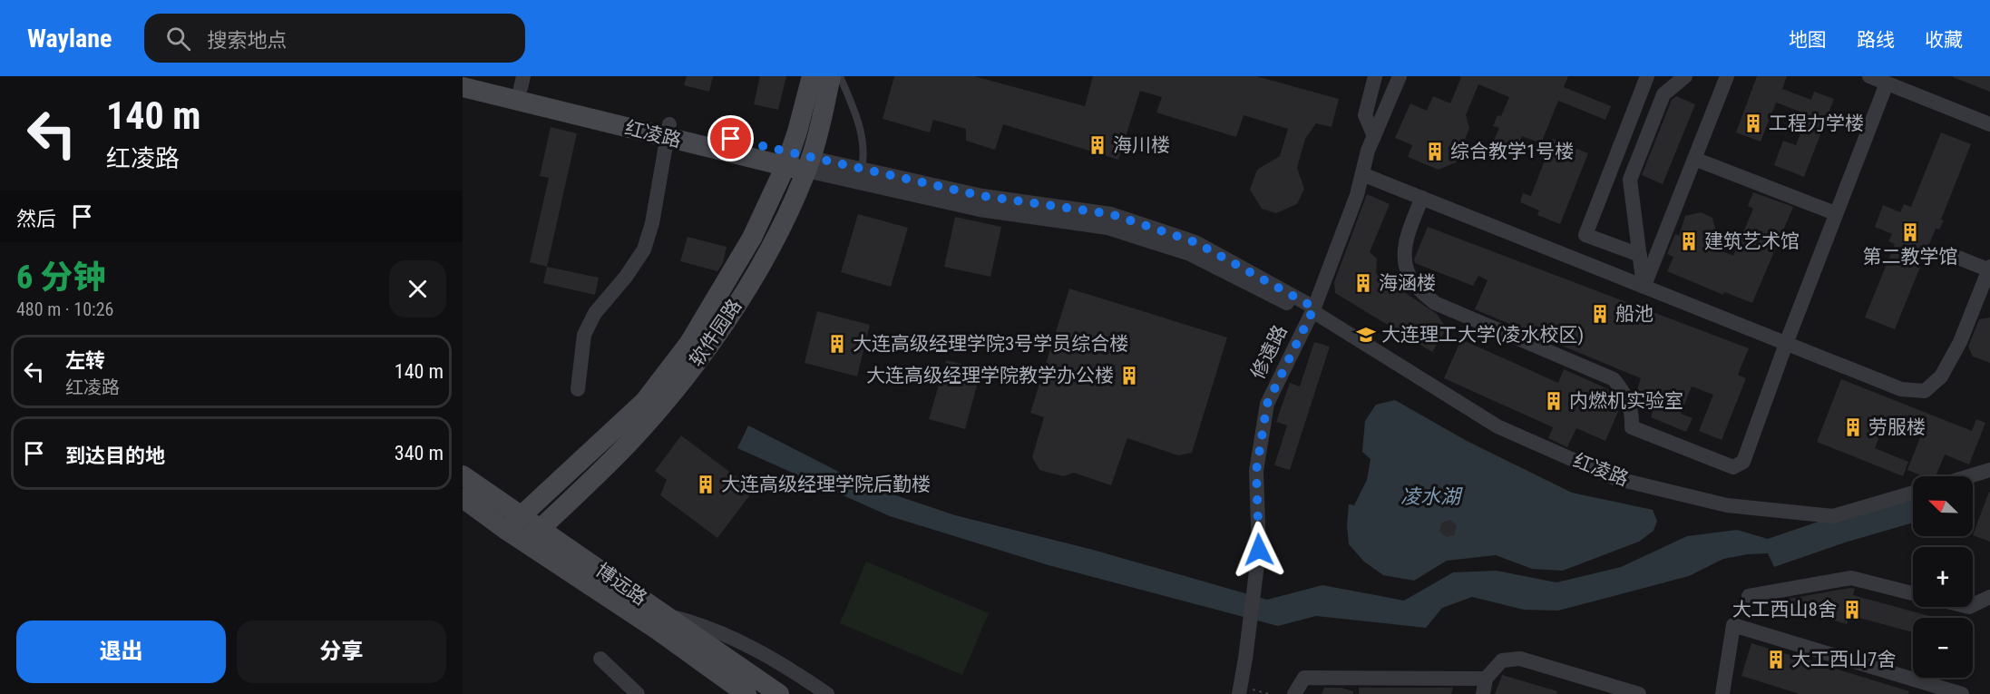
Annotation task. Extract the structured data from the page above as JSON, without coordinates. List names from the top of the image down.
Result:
{
  "streets": {
    "main road": ["红凌路", "软件园路", "博远路"],
    "street": ["修遠路"]
  },
  "crossings": [
    ["红凌路", "软件园路"],
    ["红凌路", "修遠路"],
    ["软件园路", "博远路"]
  ],
  "water": ["凌水湖"],
  "places": {
    "building": [
      "工程力学楼",
      "海川楼",
      "综合教学1号楼",
      "第二教学馆",
      "建筑艺术馆",
      "海涵楼",
      "船池",
      "大连高级经理学院3号学员综合楼",
      "大连高级经理学院教学办公楼",
      "内燃机实验室",
      "劳服楼",
      "大连高级经理学院后勤楼",
      "大工西山8舍",
      "大工西山7舍"
    ],
    "school or university": ["大连理工大学(凌水校区)"]
  },
  "north": "top left",
  "page": {
    "header": "Waylane",
    "search": "搜索地点",
    "nav": ["地图", "路线", "收藏"],
    "turn": ["140 m", "红凌路"],
    "then": "然后",
    "heading": ["6 分钟", "480 m · 10:26"],
    "list": [
      {
        "name": "左转",
        "note": "红凌路",
        "value": "140 m"
      },
      {
        "name": "到达目的地",
        "value": "340 m"
      }
    ],
    "map_buttons": ["+", "−"],
    "buttons": ["退出", "分享"]
  }
}
